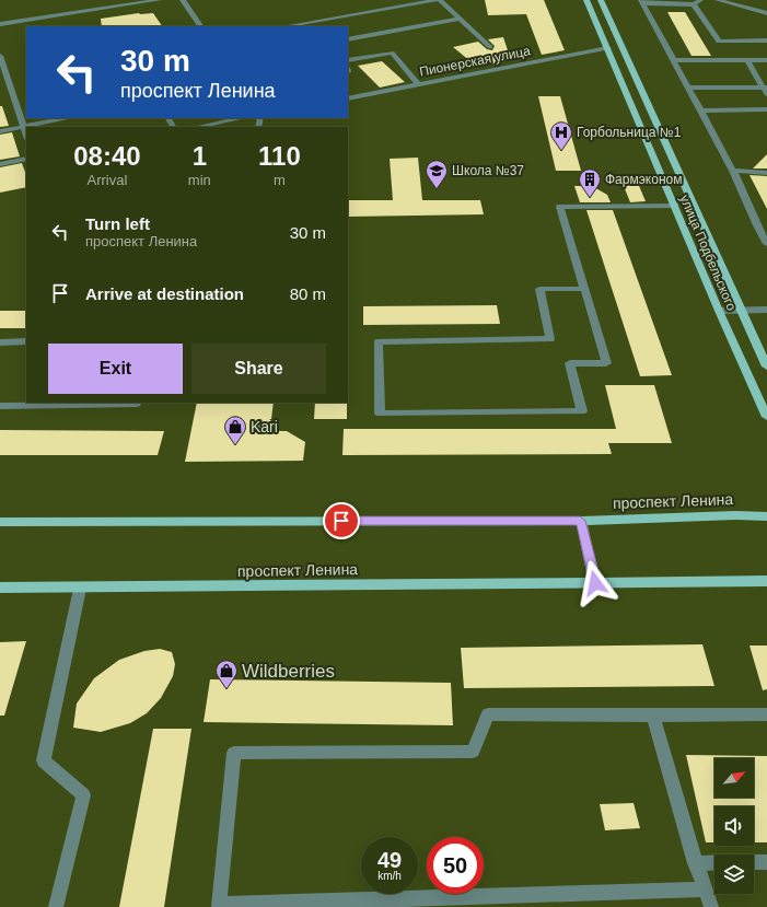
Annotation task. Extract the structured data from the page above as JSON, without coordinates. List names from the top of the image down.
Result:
{
  "streets": {
    "main road": ["улица Подбельского", "проспект Ленина"],
    "street": ["Пионерская улица"]
  },
  "crossings": [
    ["Пионерская улица", "улица Подбельского"]
  ],
  "places": {
    "hospital": ["Горбольница №1"],
    "school or university": ["Школа №37"],
    "building": ["Фармэконом"],
    "shop": ["Kari", "Wildberries"]
  },
  "north": "top right",
  "page": {
    "turn": ["30 m", "проспект Ленина"],
    "eta": [
      "08:40",
      "Arrival",
      "1",
      "min",
      "110",
      "m"
    ],
    "list": [
      {
        "name": "Turn left",
        "note": "проспект Ленина",
        "value": "30 m"
      },
      {
        "name": "Arrive at destination",
        "value": "80 m"
      }
    ],
    "buttons": ["Exit", "Share"],
    "speed": "49 km/h",
    "limit": "50"
  }
}
